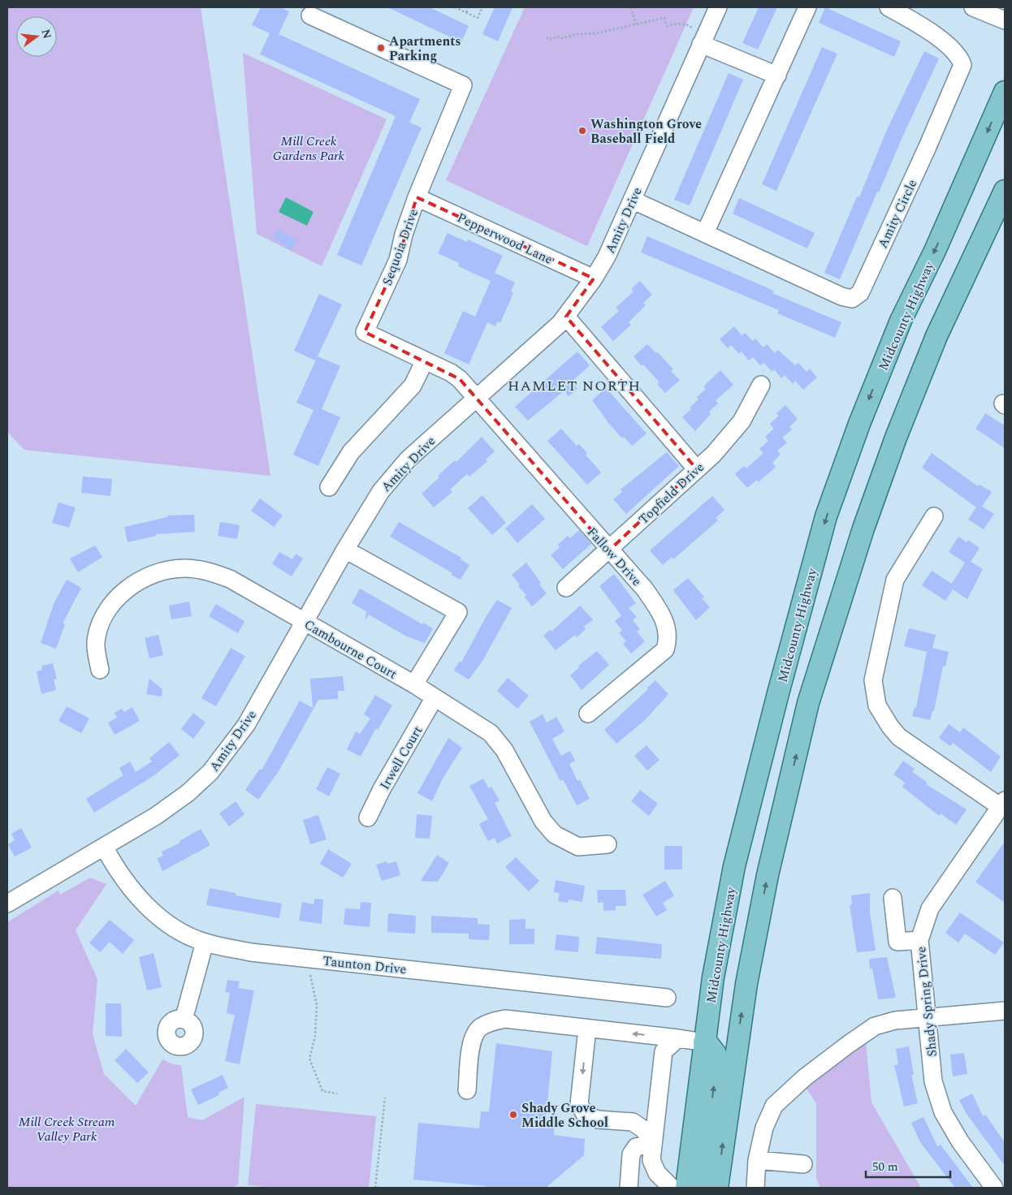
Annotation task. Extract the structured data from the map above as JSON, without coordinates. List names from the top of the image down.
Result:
{
  "streets": {
    "main road": ["Midcounty Highway"],
    "street": [
      "Amity Circle",
      "Amity Drive",
      "Pepperwood Lane",
      "Sequoia Drive",
      "Topfield Drive",
      "Fallow Drive",
      "Cambourne Court",
      "Irwell Court",
      "Taunton Drive",
      "Shady Spring Drive"
    ]
  },
  "crossings": [
    ["Amity Circle", "Amity Drive"],
    ["Amity Drive", "Pepperwood Lane"],
    ["Amity Drive", "Sequoia Drive"],
    ["Amity Drive", "Fallow Drive"],
    ["Amity Drive", "Cambourne Court"],
    ["Amity Drive", "Taunton Drive"],
    ["Pepperwood Lane", "Sequoia Drive"],
    ["Sequoia Drive", "Fallow Drive"],
    ["Topfield Drive", "Fallow Drive"],
    ["Cambourne Court", "Irwell Court"]
  ],
  "districts": ["HAMLET NORTH"],
  "parks": ["Mill Creek Gardens Park", "Mill Creek Stream Valley Park"],
  "places": ["Apartments Parking", "Washington Grove Baseball Field", "Shady Grove Middle School"],
  "scale_bar": "50 m",
  "north": "right"
}
